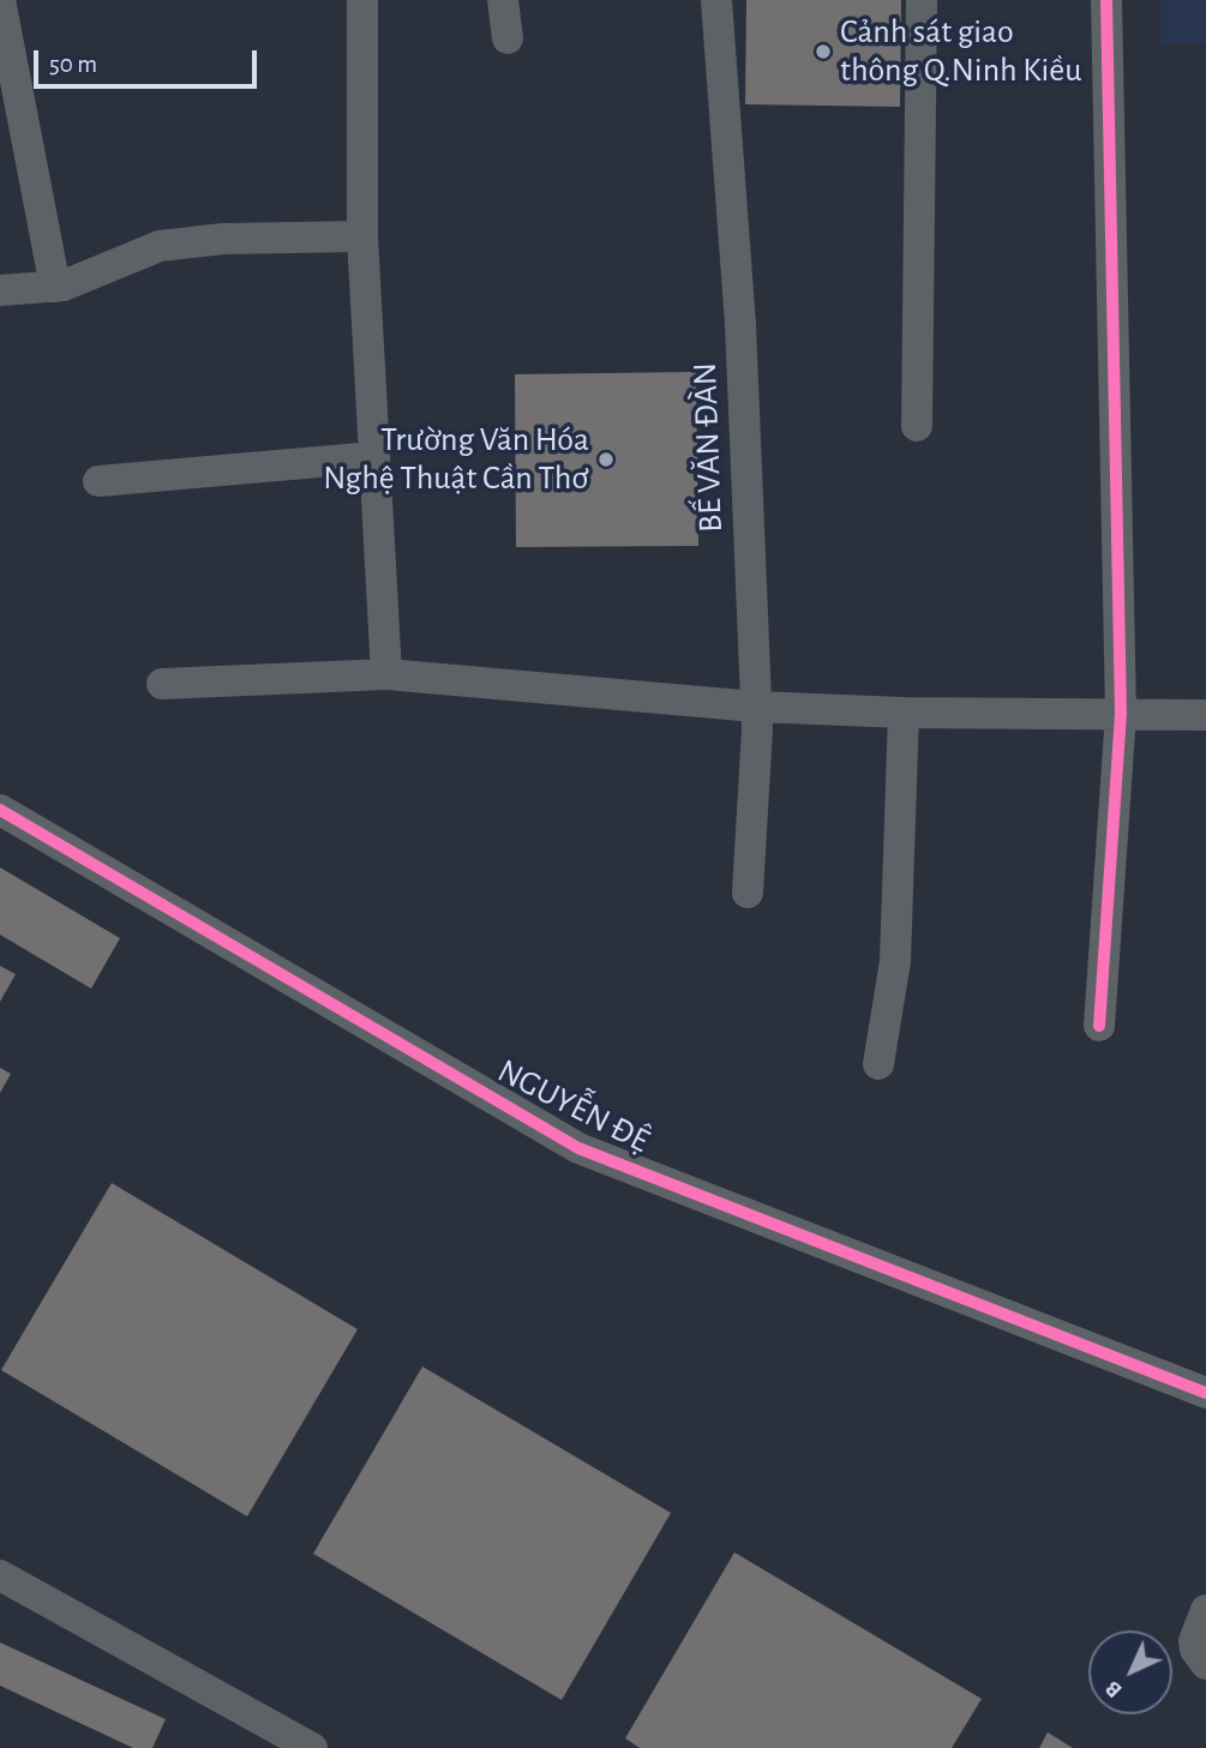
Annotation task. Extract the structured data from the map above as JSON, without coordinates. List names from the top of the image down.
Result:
{
  "streets": {
    "street": ["BẾ VĂN ĐÀN", "NGUYỄN ĐỆ"]
  },
  "places": ["Cảnh sát giao thông Q.Ninh Kiều", "Trường Văn Hóa Nghệ Thuật Cần Thơ"],
  "scale_bar": "50 m",
  "north": "bottom left"
}
